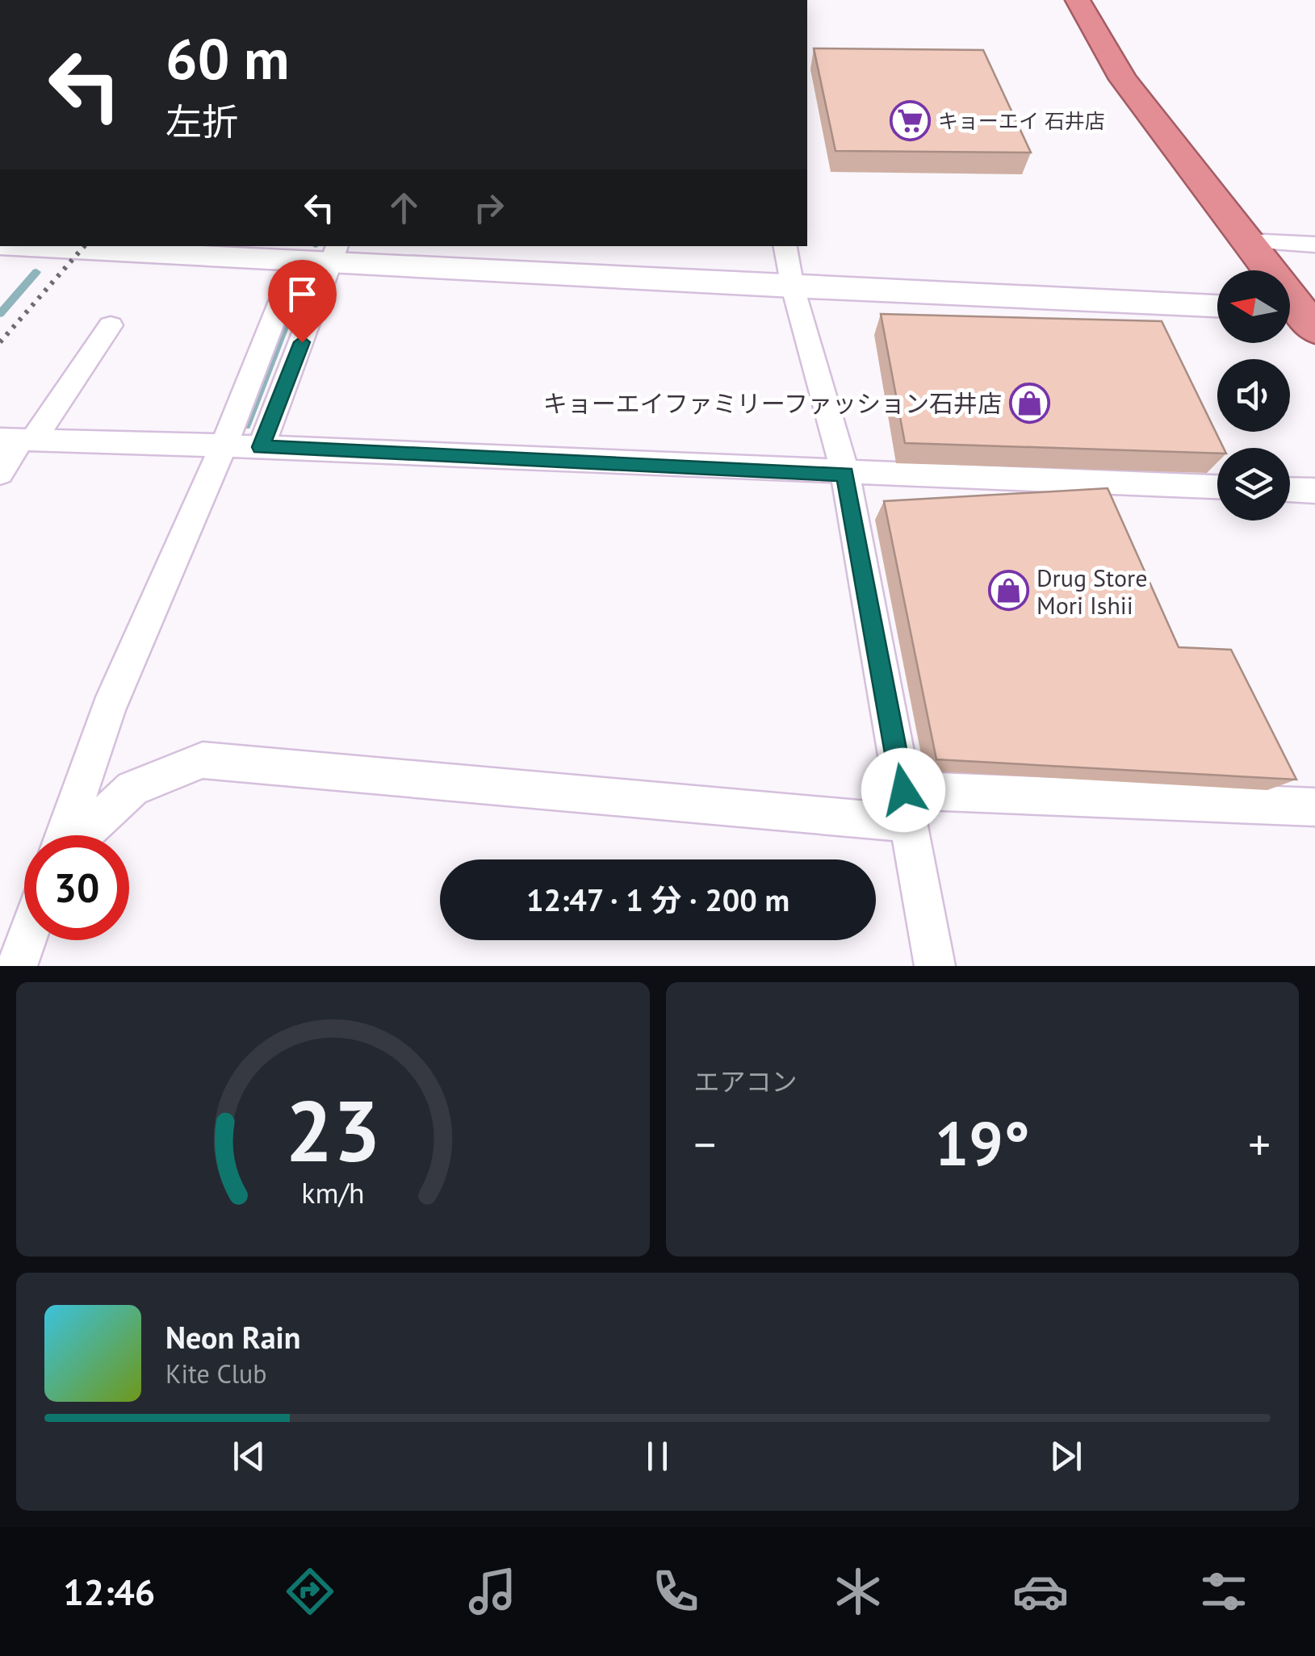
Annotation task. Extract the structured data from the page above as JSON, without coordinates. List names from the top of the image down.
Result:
{
  "places": {
    "supermarket": ["キョーエイ 石井店"],
    "shop": ["キョーエイファミリーファッション石井店", "Drug Store Mori Ishii"]
  },
  "north": "left",
  "page": {
    "turn": ["60 m", "左折"],
    "limit": "30",
    "trip": "12:47 · 1 分 · 200 m",
    "tile": "エアコン",
    "heat": ["−", "19°", "+"],
    "song": ["Neon Rain", "Kite Club"],
    "tabs": "12:46",
    "gauge": ["23", "km/h"]
  }
}
